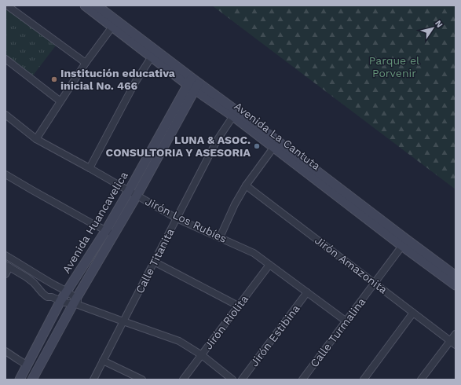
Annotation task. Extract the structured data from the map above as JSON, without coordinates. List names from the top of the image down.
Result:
{
  "streets": {
    "main road": ["Avenida La Cantuta", "Avenida Huancavelica"],
    "street": [
      "Jirón Los Rubíes",
      "Calle Titanita",
      "Jirón Amazonita",
      "Jirón Riolita",
      "Calle Turmalina",
      "Jirón Estibina"
    ]
  },
  "crossings": [
    ["Avenida La Cantuta", "Avenida Huancavelica"],
    ["Avenida La Cantuta", "Calle Titanita"],
    ["Avenida La Cantuta", "Calle Turmalina"],
    ["Jirón Los Rubíes", "Avenida Huancavelica"],
    ["Jirón Los Rubíes", "Calle Titanita"],
    ["Jirón Los Rubíes", "Jirón Riolita"],
    ["Jirón Los Rubíes", "Calle Turmalina"],
    ["Jirón Los Rubíes", "Jirón Estibina"],
    ["Jirón Amazonita", "Calle Turmalina"]
  ],
  "parks": ["Parque el Porvenir"],
  "places": ["Institución educativa inicial No. 466", "LUNA & ASOC. CONSULTORIA Y ASESORIA"],
  "north": "top right"
}
